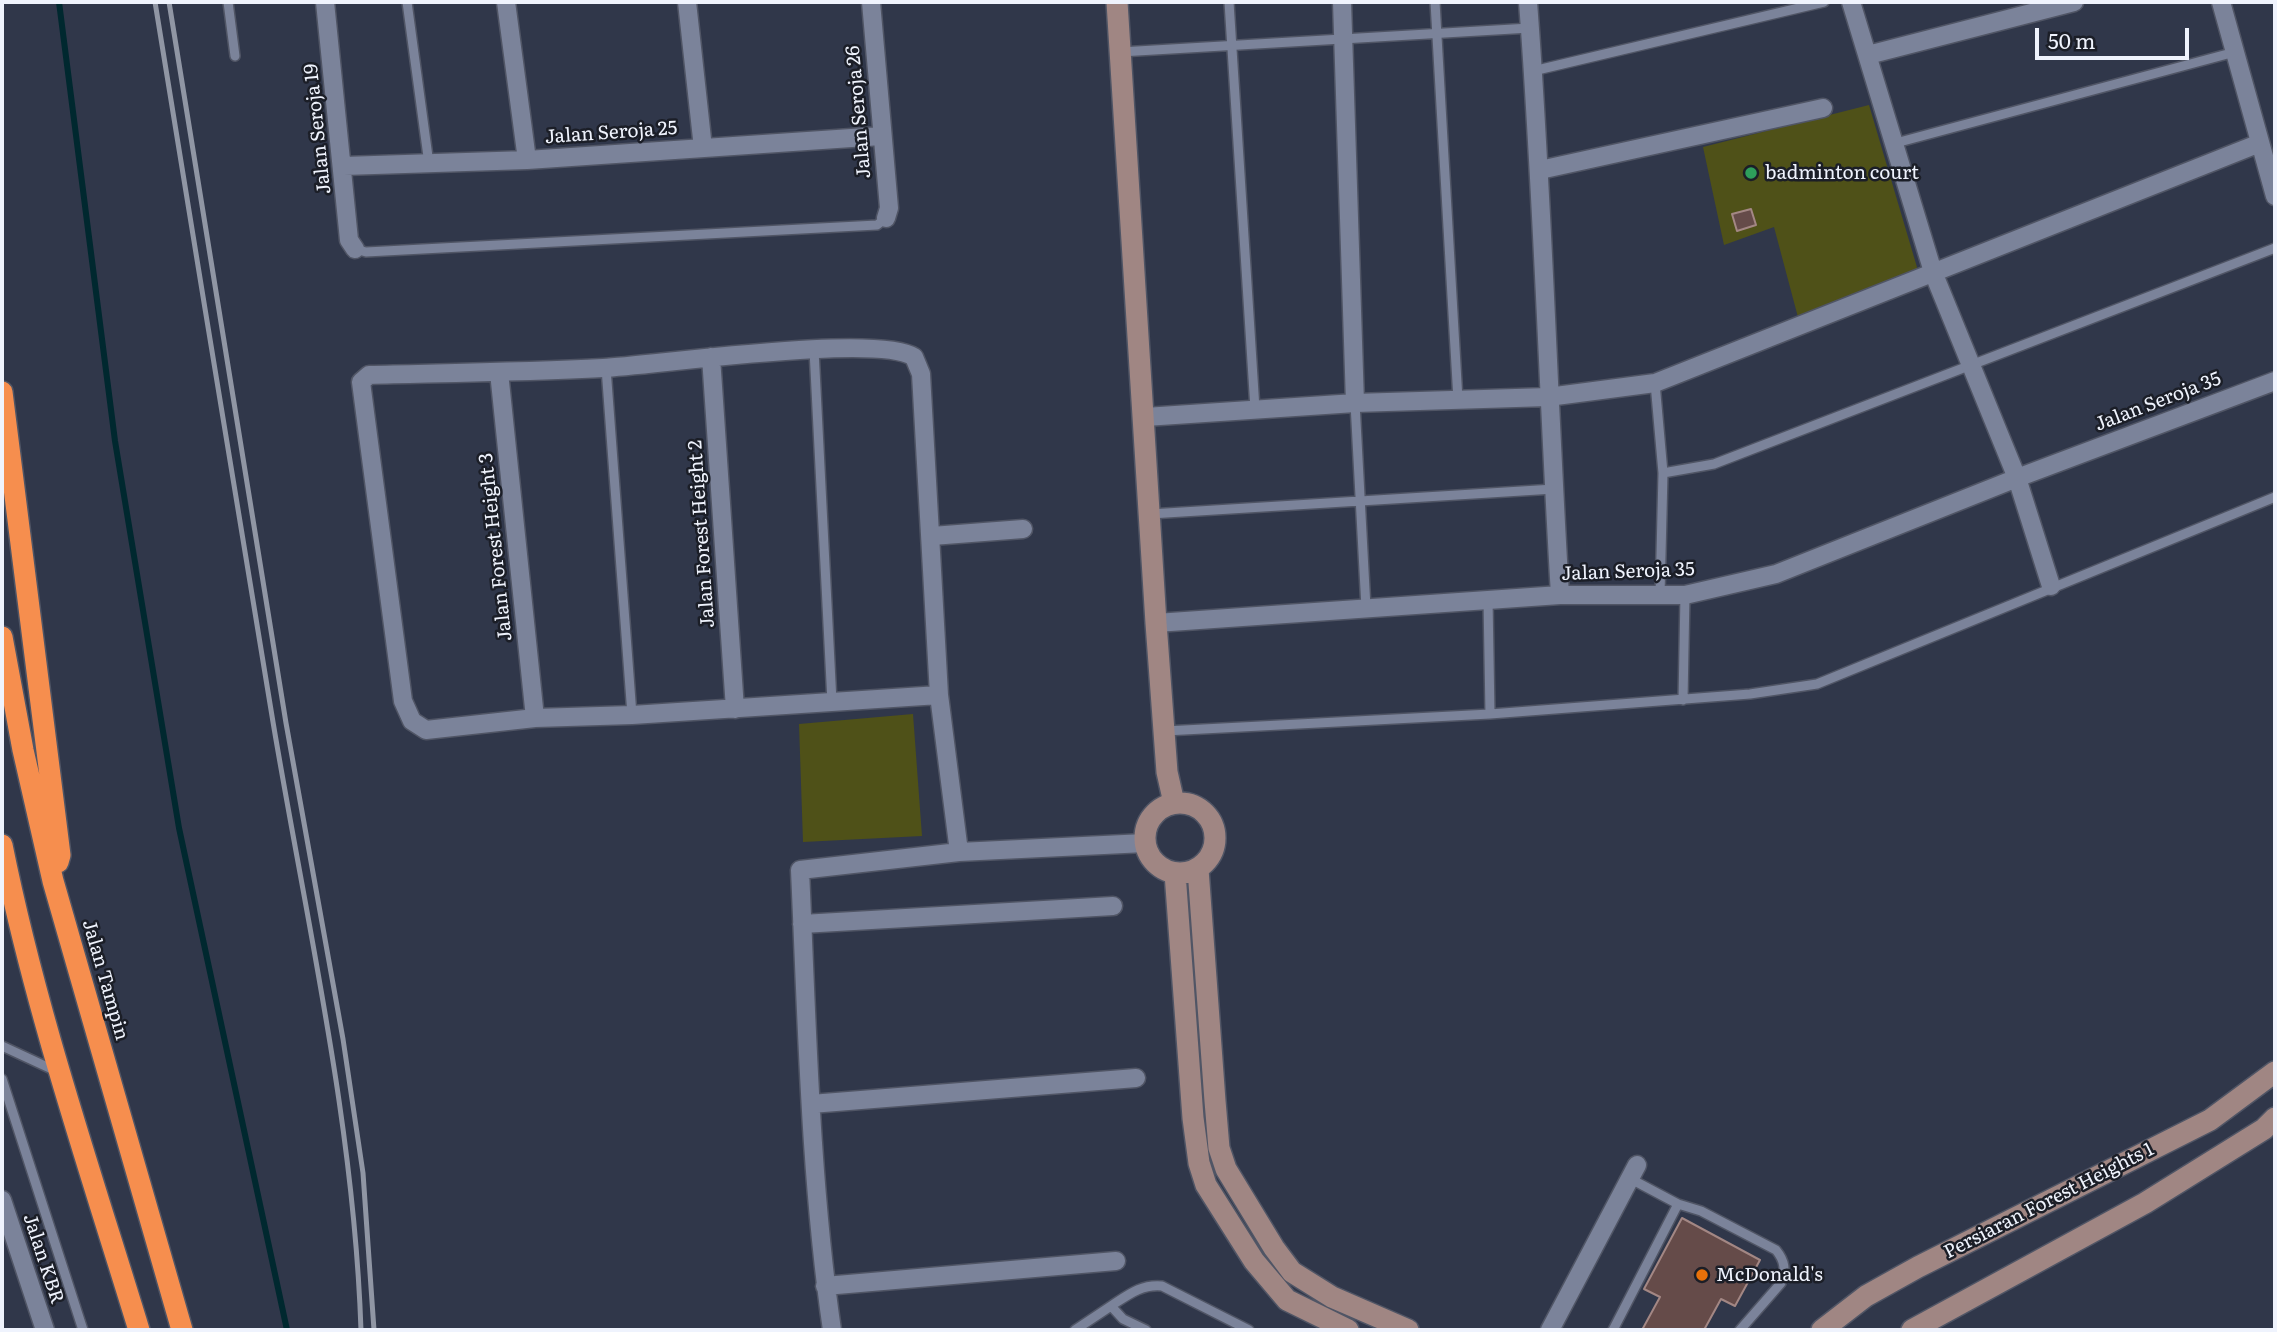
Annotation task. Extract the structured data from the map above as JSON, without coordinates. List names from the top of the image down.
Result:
{
  "streets": {
    "highway": ["Jalan Tampin"],
    "street": [
      "Jalan Seroja 26",
      "Jalan Seroja 19",
      "Jalan Seroja 25",
      "Jalan Seroja 35",
      "Jalan Forest Height 2",
      "Jalan Forest Height 3",
      "Persiaran Forest Heights 1",
      "Jalan KBR"
    ]
  },
  "crossings": [
    ["Jalan Seroja 26", "Jalan Seroja 25"],
    ["Jalan Seroja 19", "Jalan Seroja 25"]
  ],
  "places": ["badminton court", "McDonald's"],
  "scale_bar": "50 m"
}
